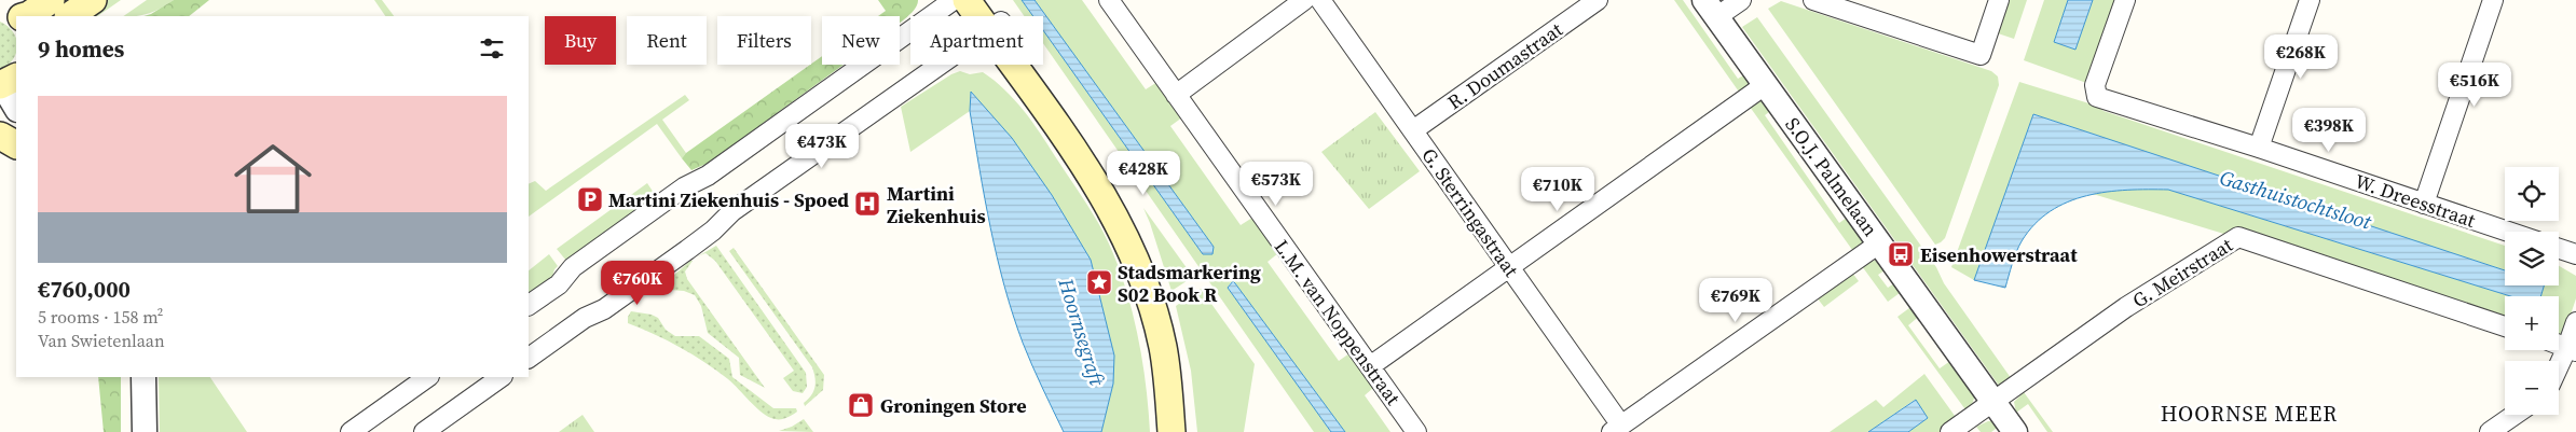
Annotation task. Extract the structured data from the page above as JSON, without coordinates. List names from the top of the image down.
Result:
{
  "streets": {
    "street": [
      "R. Doumastraat",
      "S.O.J. Palmelaan",
      "W. Dreesstraat",
      "G. Sterringastraat",
      "G. Meirstraat",
      "L.M. van Noppenstraat"
    ]
  },
  "crossings": [
    ["R. Doumastraat", "G. Sterringastraat"],
    ["S.O.J. Palmelaan", "G. Meirstraat"]
  ],
  "districts": ["HOORNSE MEER"],
  "water": ["Gasthuistochtsloot", "Hoornsegraft"],
  "places": {
    "parking": ["Martini Ziekenhuis - Spoed"],
    "hospital": ["Martini Ziekenhuis"],
    "bus stop": ["Eisenhowerstraat"],
    "place": ["Stadsmarkering S02 Book R"],
    "shop": ["Groningen Store"]
  },
  "page": {
    "chip": [
      "Buy",
      "Rent",
      "Filters",
      "New",
      "Apartment"
    ],
    "heading": "9 homes",
    "price": [
      "€268K",
      "€516K",
      "€398K",
      "€473K",
      "€428K",
      "€573K",
      "€710K",
      "€760K",
      "€769K"
    ],
    "list": [
      {
        "name": "€760,000",
        "note": "5 rooms · 158 m² · Van Swietenlaan"
      }
    ],
    "map_buttons": ["+", "−"]
  }
}
